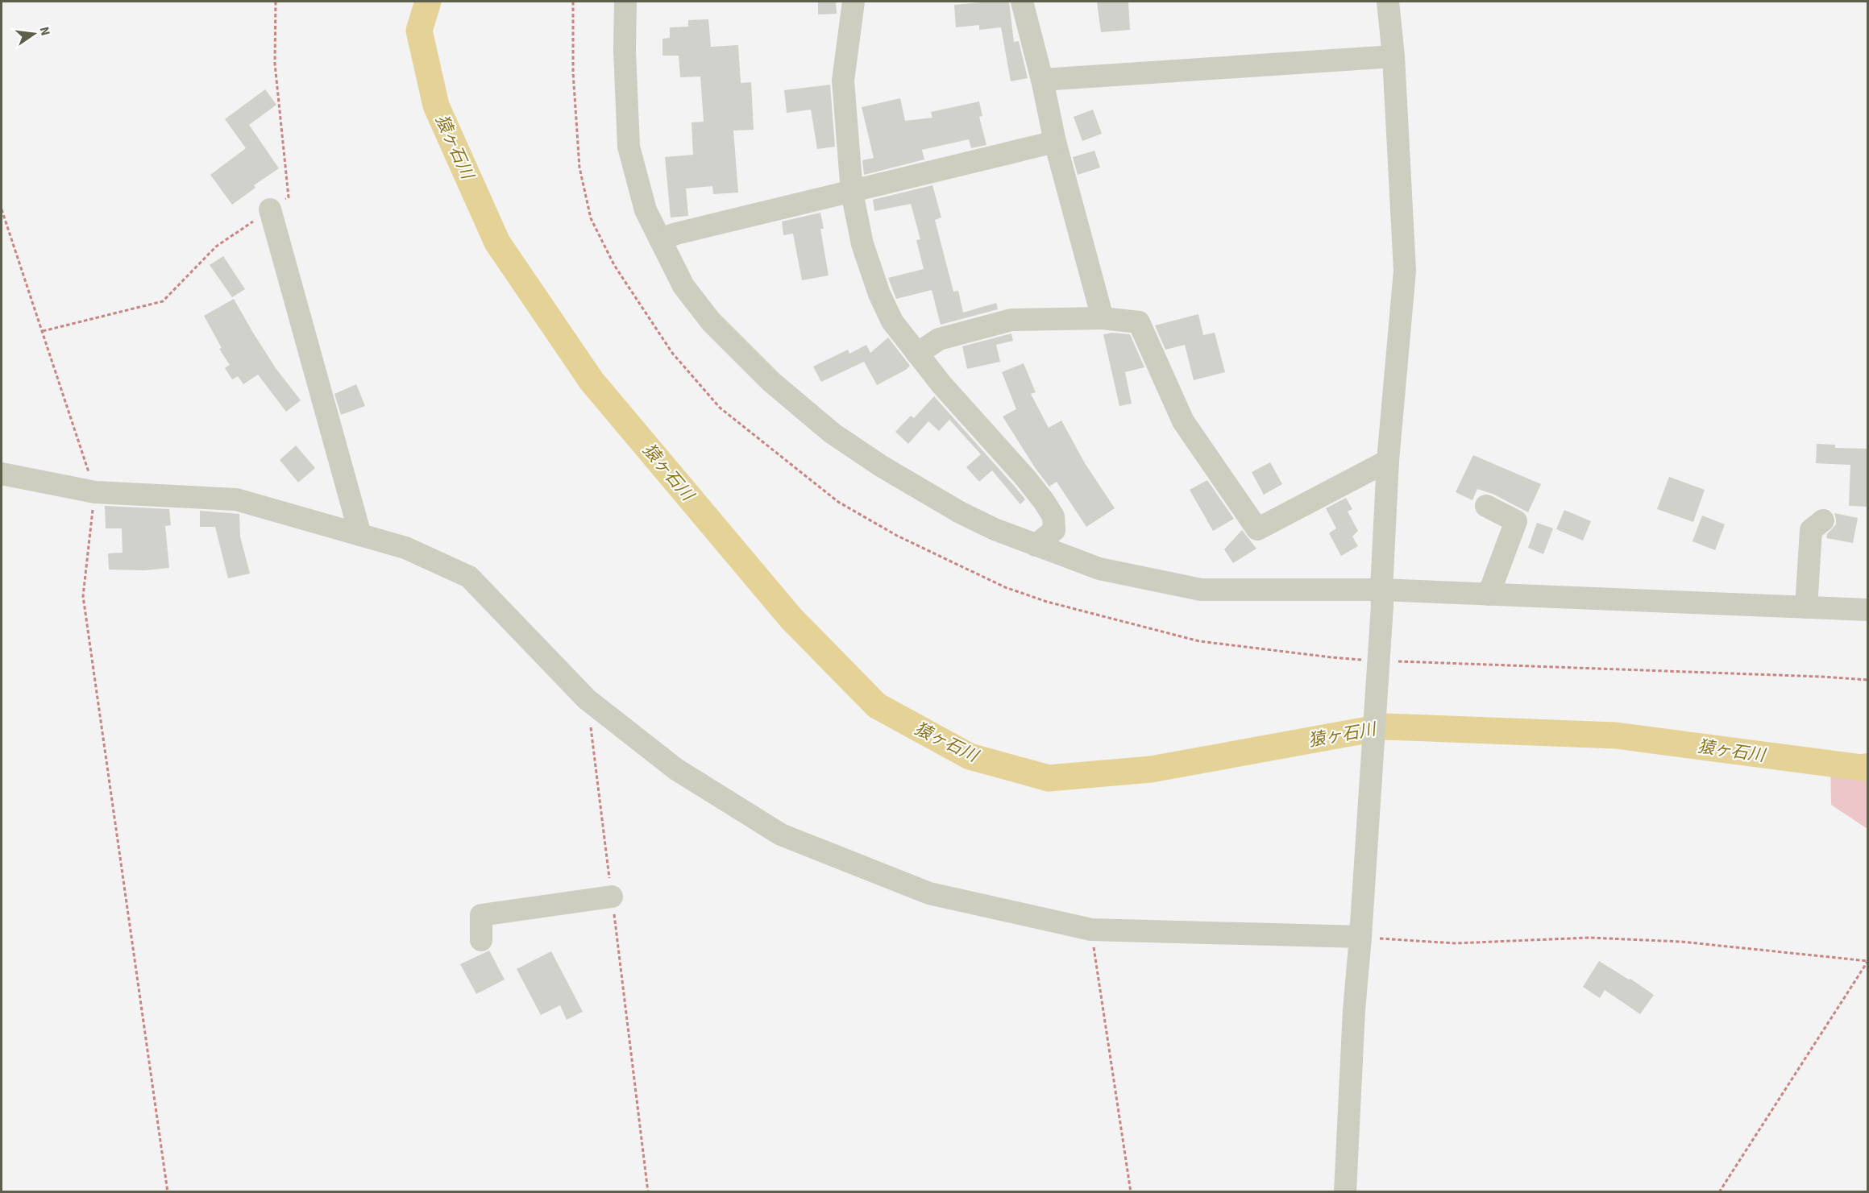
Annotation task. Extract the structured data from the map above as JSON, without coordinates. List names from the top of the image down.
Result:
{
  "water": ["猿ヶ石川"],
  "north": "right"
}
